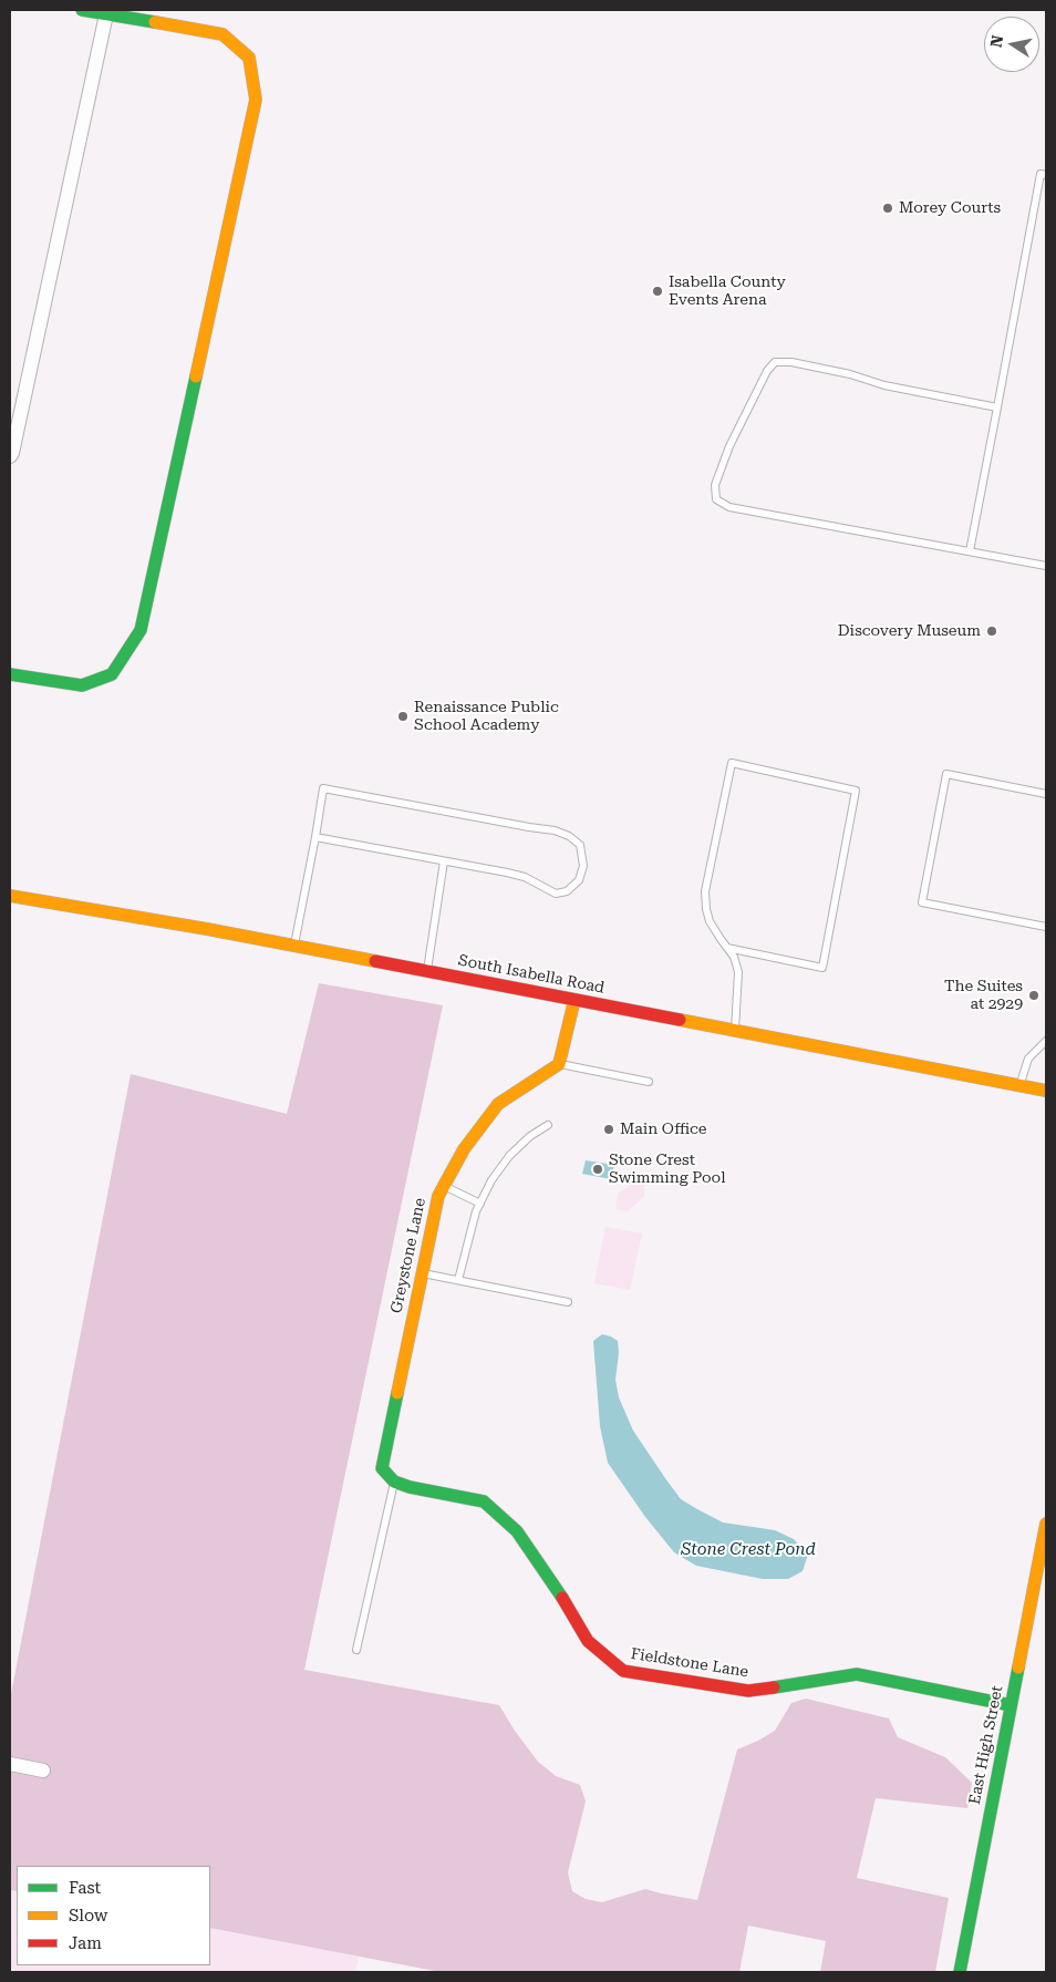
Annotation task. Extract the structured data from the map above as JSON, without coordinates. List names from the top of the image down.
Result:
{
  "streets": {
    "street": [
      "South Isabella Road",
      "Greystone Lane",
      "Fieldstone Lane",
      "East High Street"
    ]
  },
  "crossings": [
    ["Greystone Lane", "Fieldstone Lane"],
    ["Fieldstone Lane", "East High Street"]
  ],
  "water": ["Stone Crest Pond"],
  "places": [
    "Morey Courts",
    "Isabella County Events Arena",
    "Discovery Museum",
    "Renaissance Public School Academy",
    "The Suites at 2929",
    "Main Office",
    "Stone Crest Swimming Pool"
  ],
  "legend": ["Fast", "Slow", "Jam"],
  "north": "left"
}
